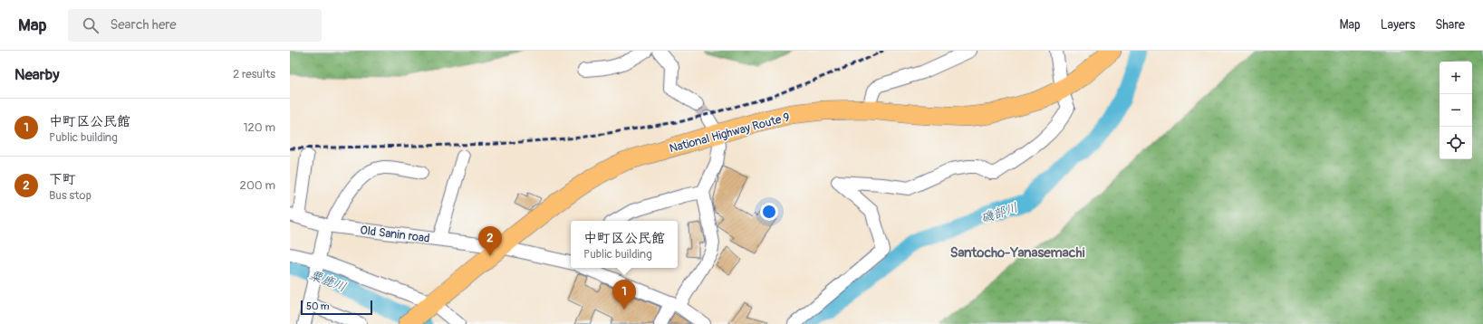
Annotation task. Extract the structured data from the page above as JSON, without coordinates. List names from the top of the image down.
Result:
{
  "streets": {
    "highway": ["National Highway Route 9"],
    "street": ["Old Sanin road"]
  },
  "districts": ["Santocho-Yanasemachi"],
  "water": ["磯部川", "粟鹿川"],
  "scale_bar": "50 m",
  "page": {
    "header": "Map",
    "search": "Search here",
    "nav": ["Map", "Layers", "Share"],
    "heading": ["Nearby", "2 results"],
    "map_buttons": ["+", "−"],
    "list": [
      {
        "mark": "1",
        "name": "中町区公民館",
        "note": "Public building",
        "value": "120 m"
      },
      {
        "mark": "2",
        "name": "下町",
        "note": "Bus stop",
        "value": "200 m"
      }
    ],
    "popup": ["中町区公民館", "Public building"],
    "pins": ["2", "1"],
    "scale": "50 m"
  }
}
